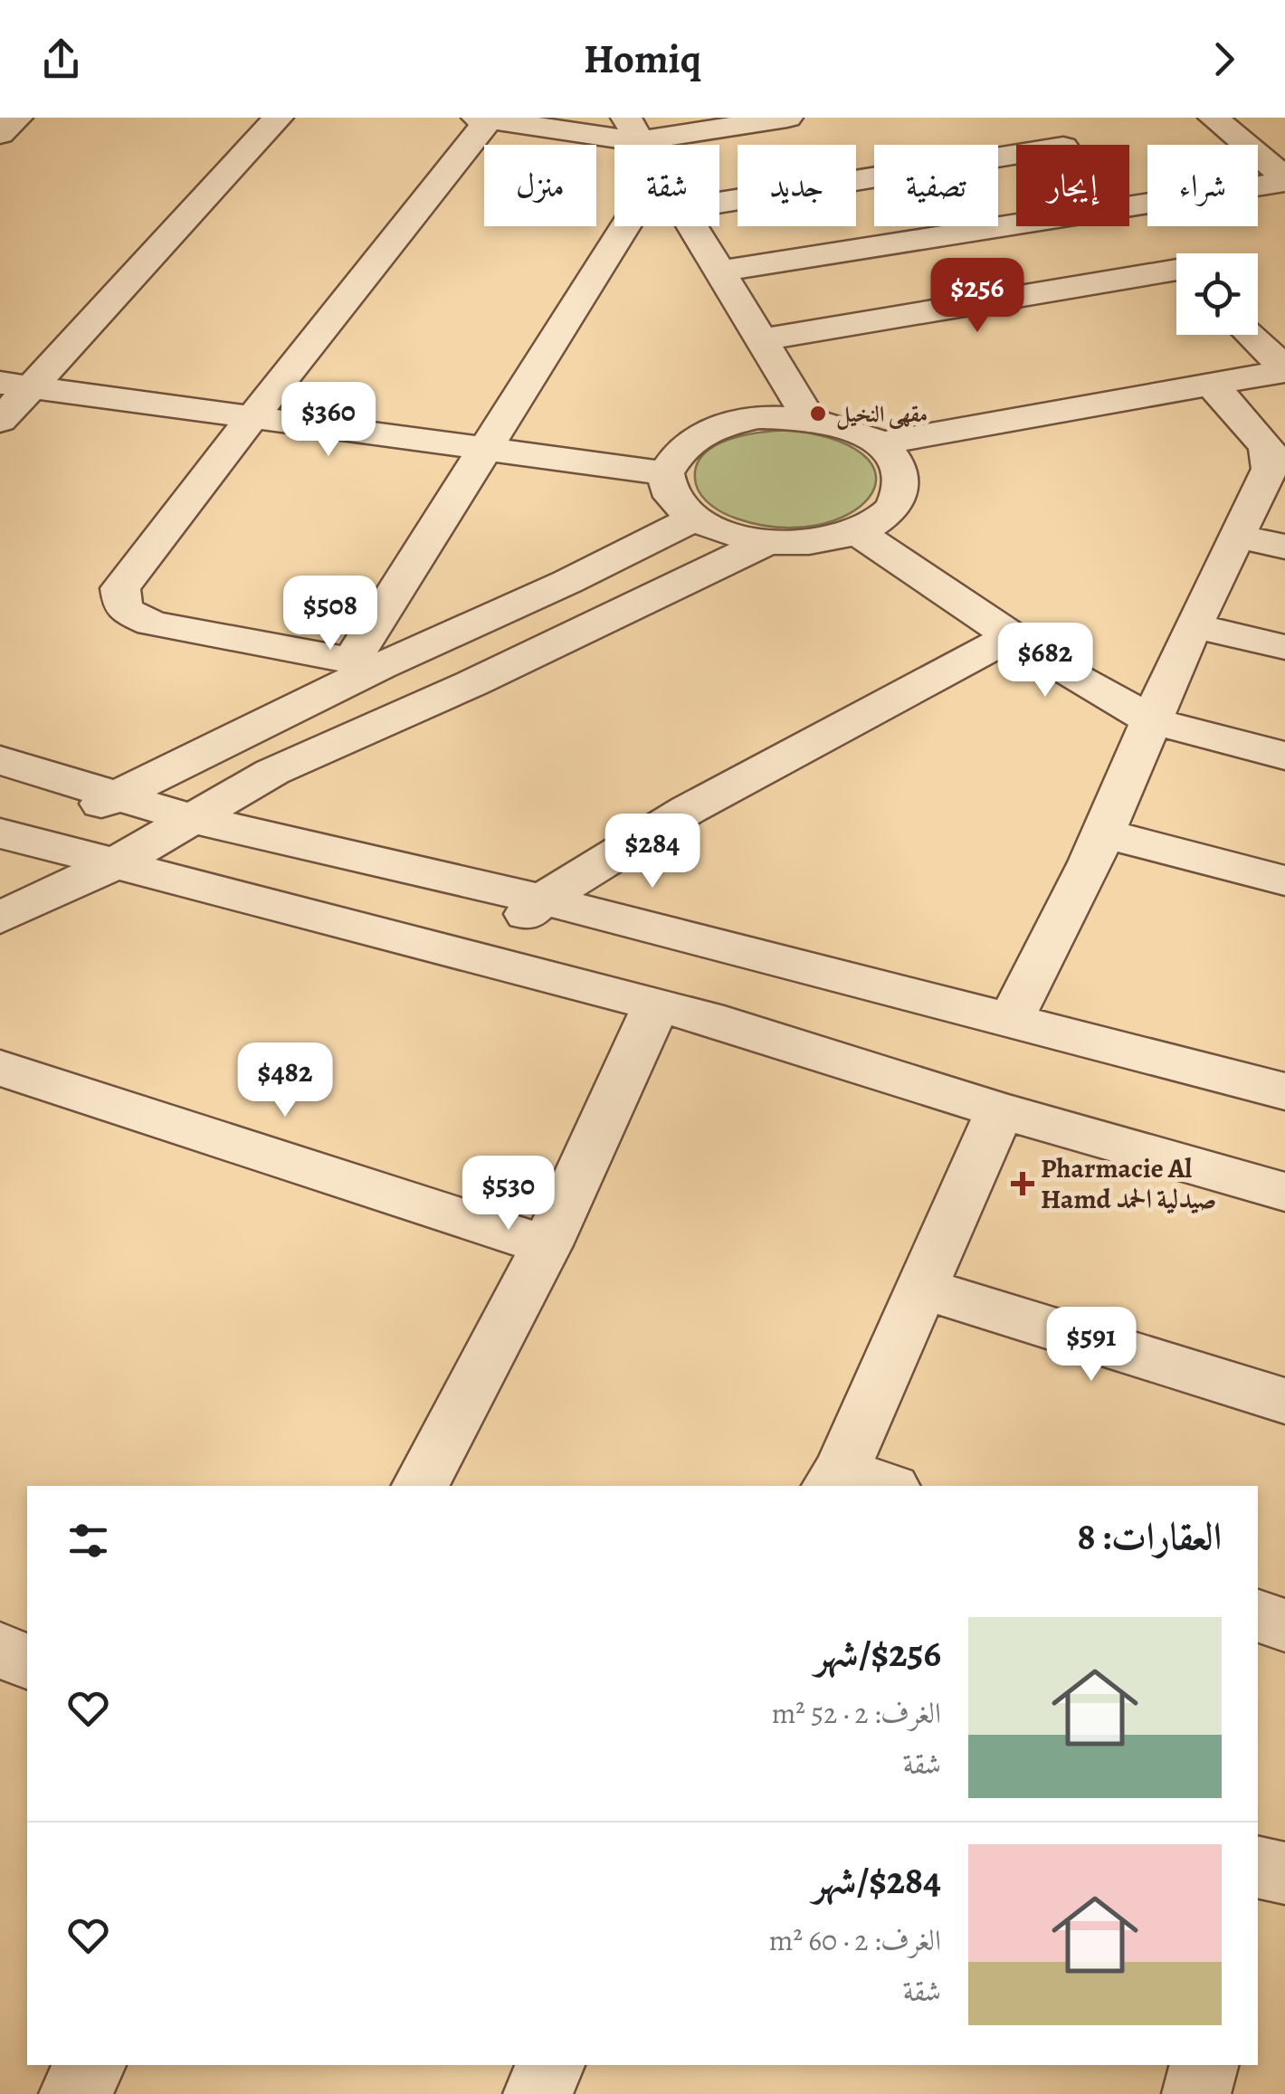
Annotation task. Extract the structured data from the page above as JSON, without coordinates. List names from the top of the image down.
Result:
{
  "places": {
    "other": ["مقهى النخيل"],
    "health": ["Pharmacie Al Hamd صيدلية الحمد"]
  },
  "page": {
    "header": "Homiq",
    "chip": [
      "شراء",
      "إيجار",
      "تصفية",
      "جديد",
      "شقة",
      "منزل"
    ],
    "price": [
      "$256",
      "$360",
      "$508",
      "$682",
      "$284",
      "$482",
      "$530",
      "$591"
    ],
    "heading": "العقارات: 8",
    "list": [
      {
        "name": "$256/شهر",
        "note": "الغرف: 2 · 52 m² · شقة"
      },
      {
        "name": "$284/شهر",
        "note": "الغرف: 2 · 60 m² · شقة"
      }
    ]
  }
}
